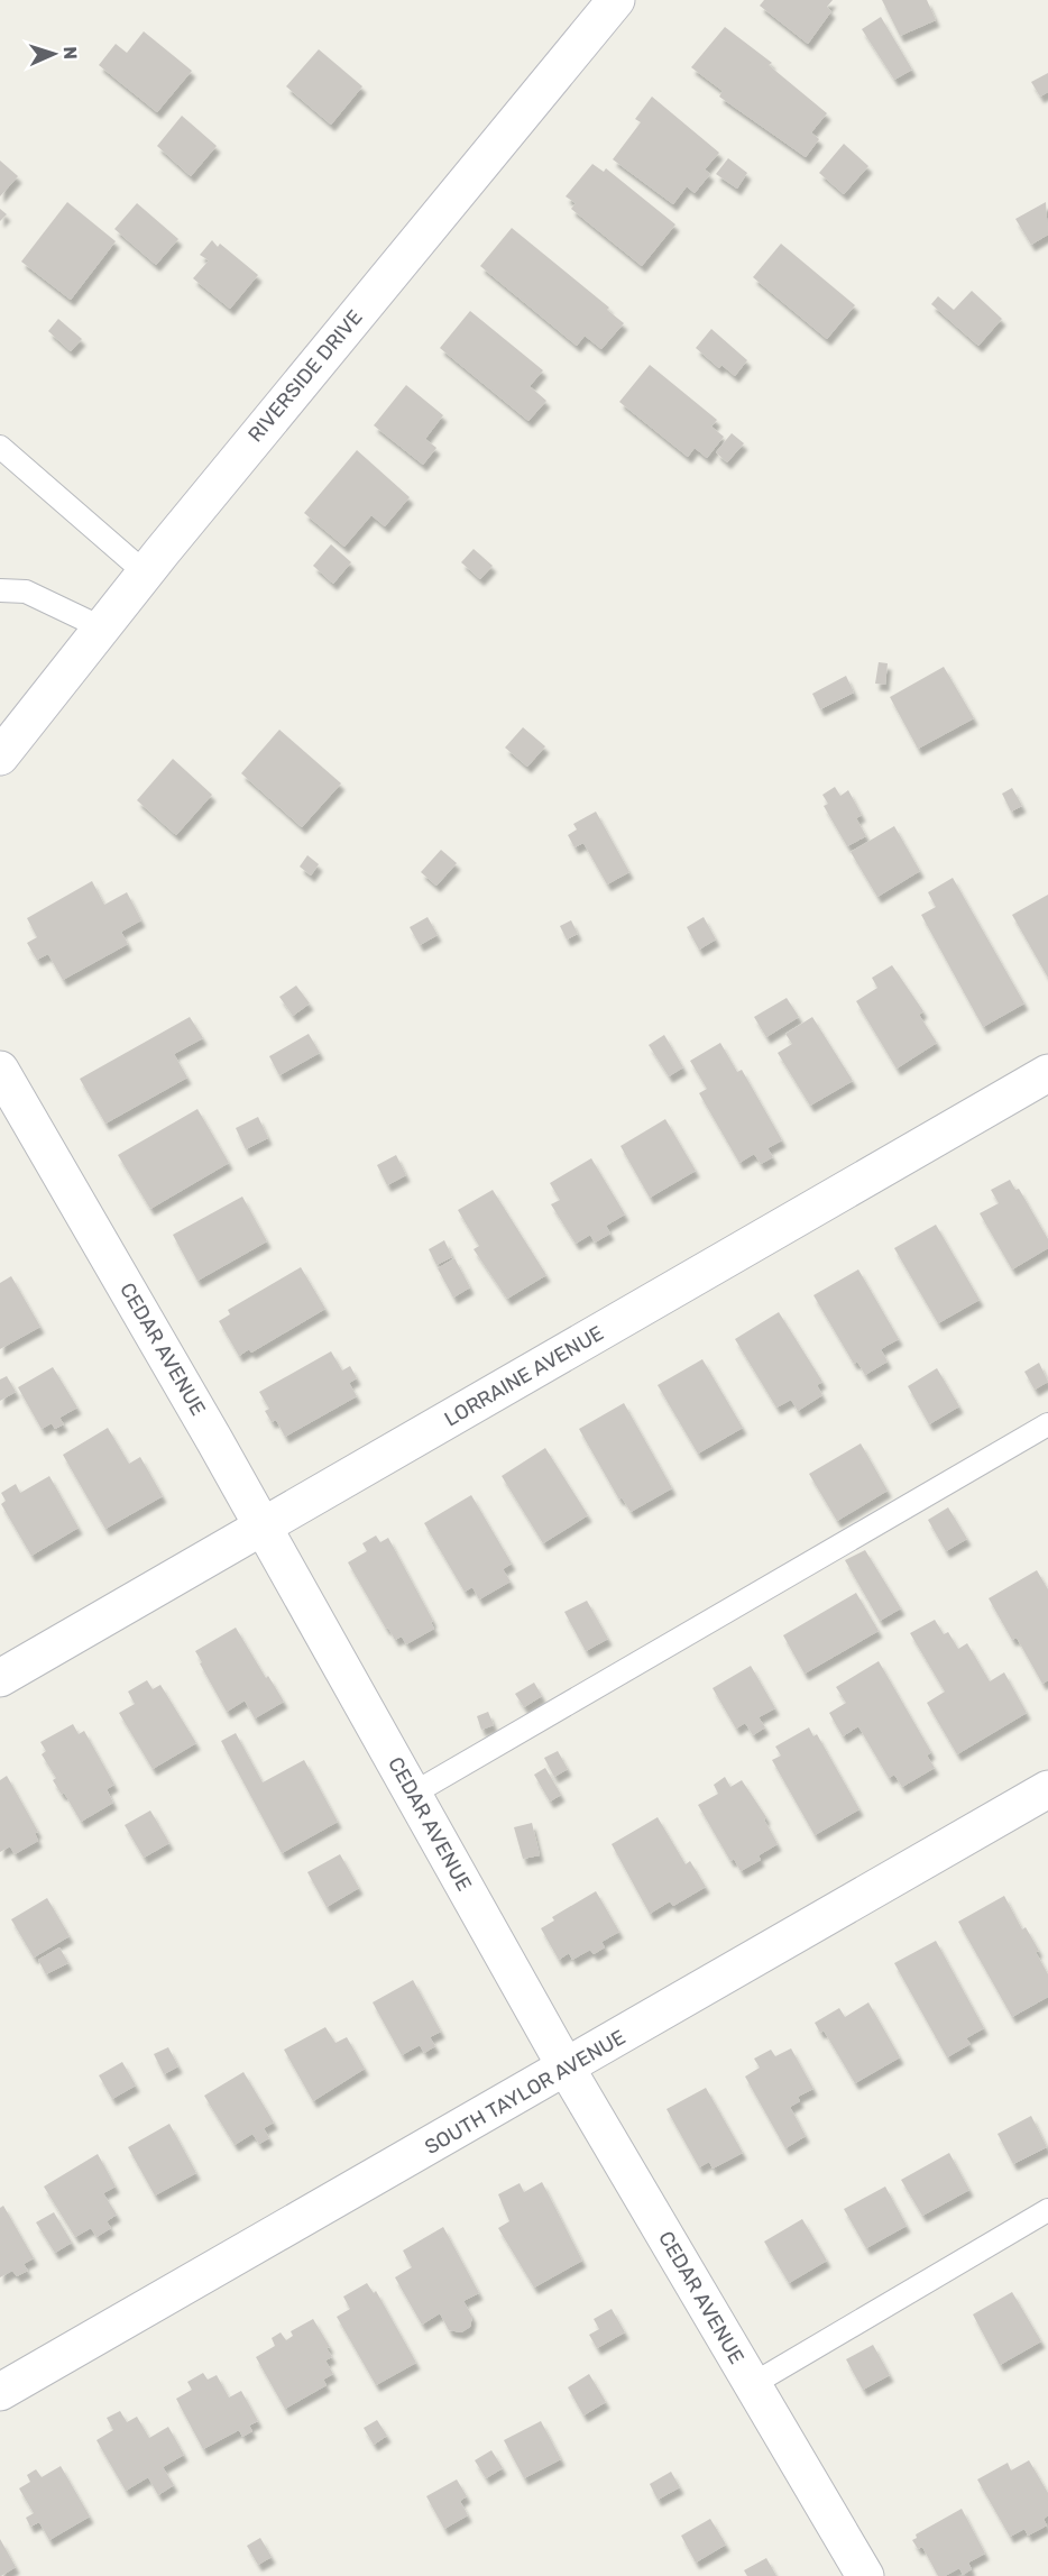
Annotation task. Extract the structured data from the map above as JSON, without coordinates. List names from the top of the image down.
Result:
{
  "streets": {
    "street": [
      "RIVERSIDE DRIVE",
      "CEDAR AVENUE",
      "LORRAINE AVENUE",
      "SOUTH TAYLOR AVENUE"
    ]
  },
  "crossings": [
    ["CEDAR AVENUE", "LORRAINE AVENUE"],
    ["CEDAR AVENUE", "SOUTH TAYLOR AVENUE"]
  ],
  "north": "right"
}
